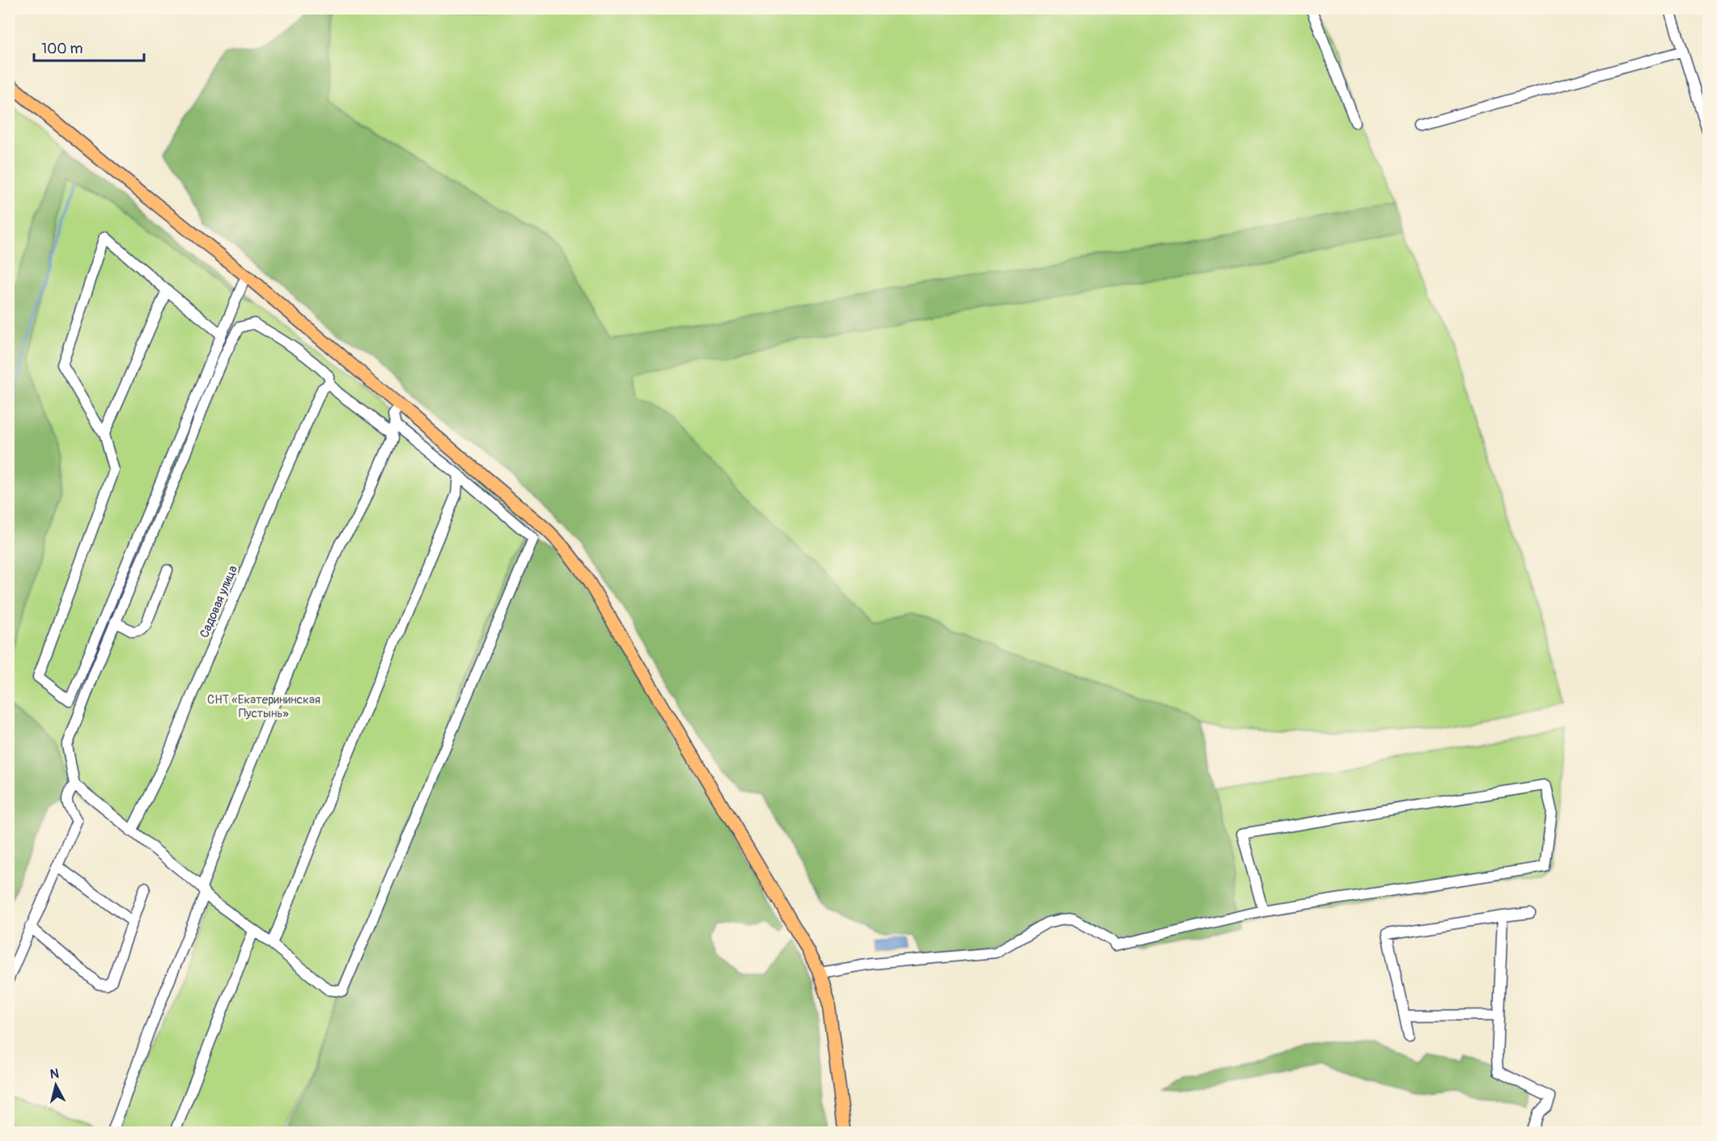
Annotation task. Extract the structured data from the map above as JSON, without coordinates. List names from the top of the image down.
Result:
{
  "streets": {
    "street": ["Садовая улица"]
  },
  "parks": ["СНТ «Екатерининская Пустынь»"],
  "scale_bar": "100 m",
  "north": "top"
}
